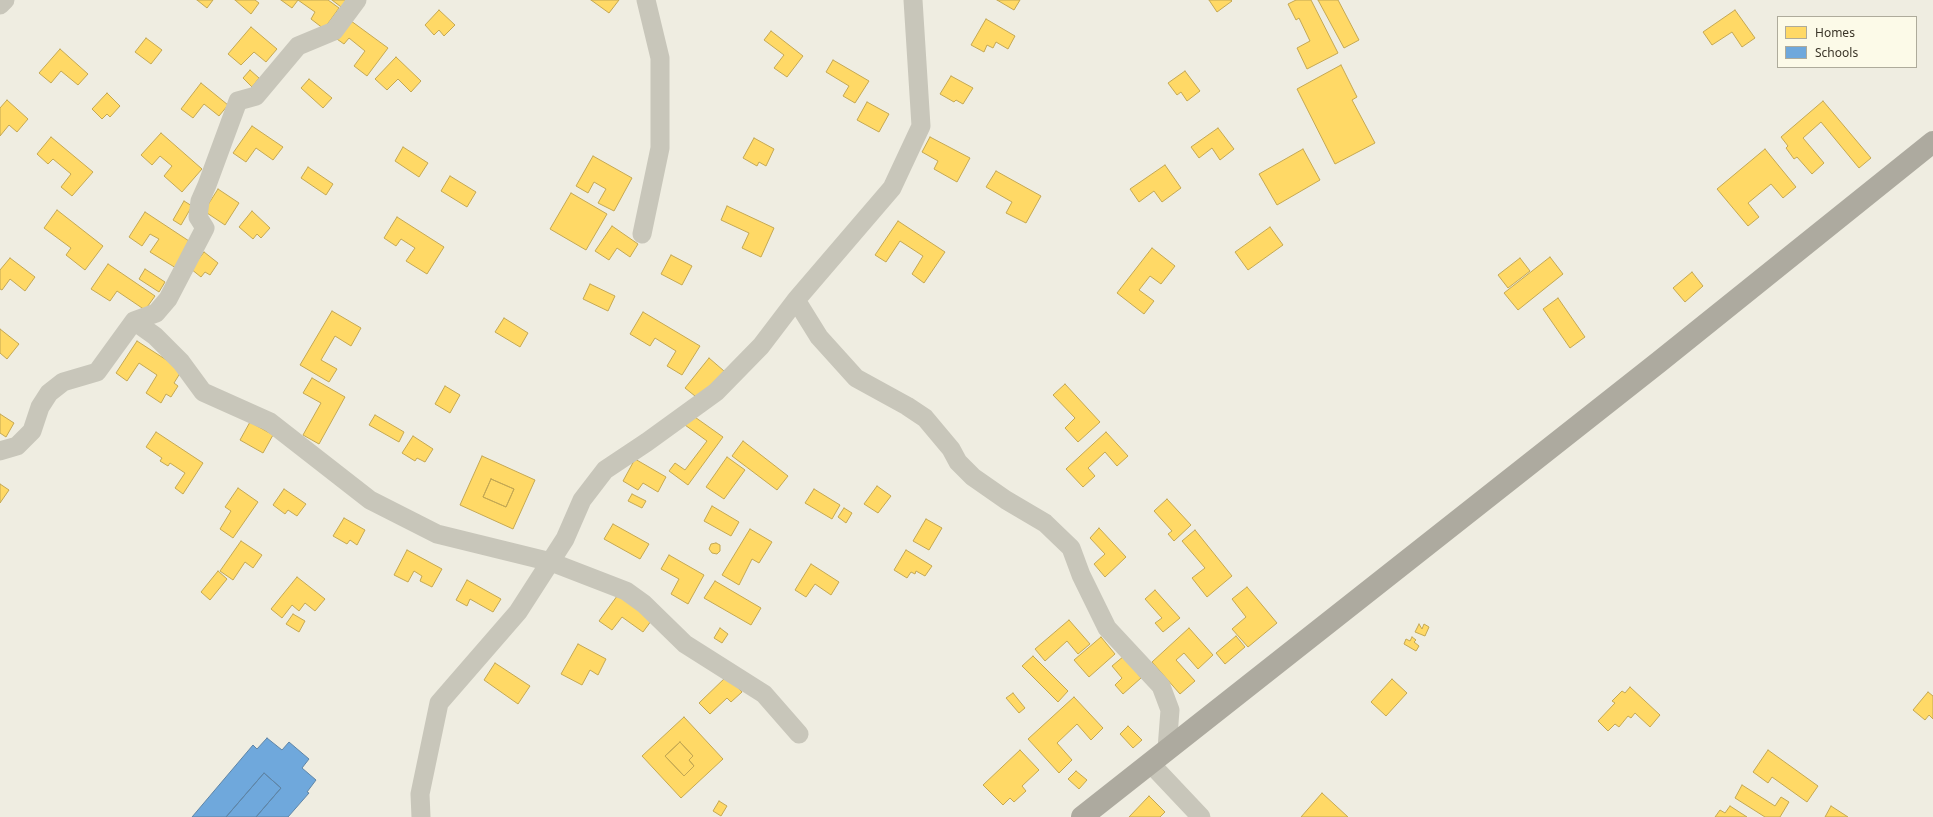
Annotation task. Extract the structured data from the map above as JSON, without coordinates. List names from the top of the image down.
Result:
{
  "legend": ["Homes", "Schools"]
}
